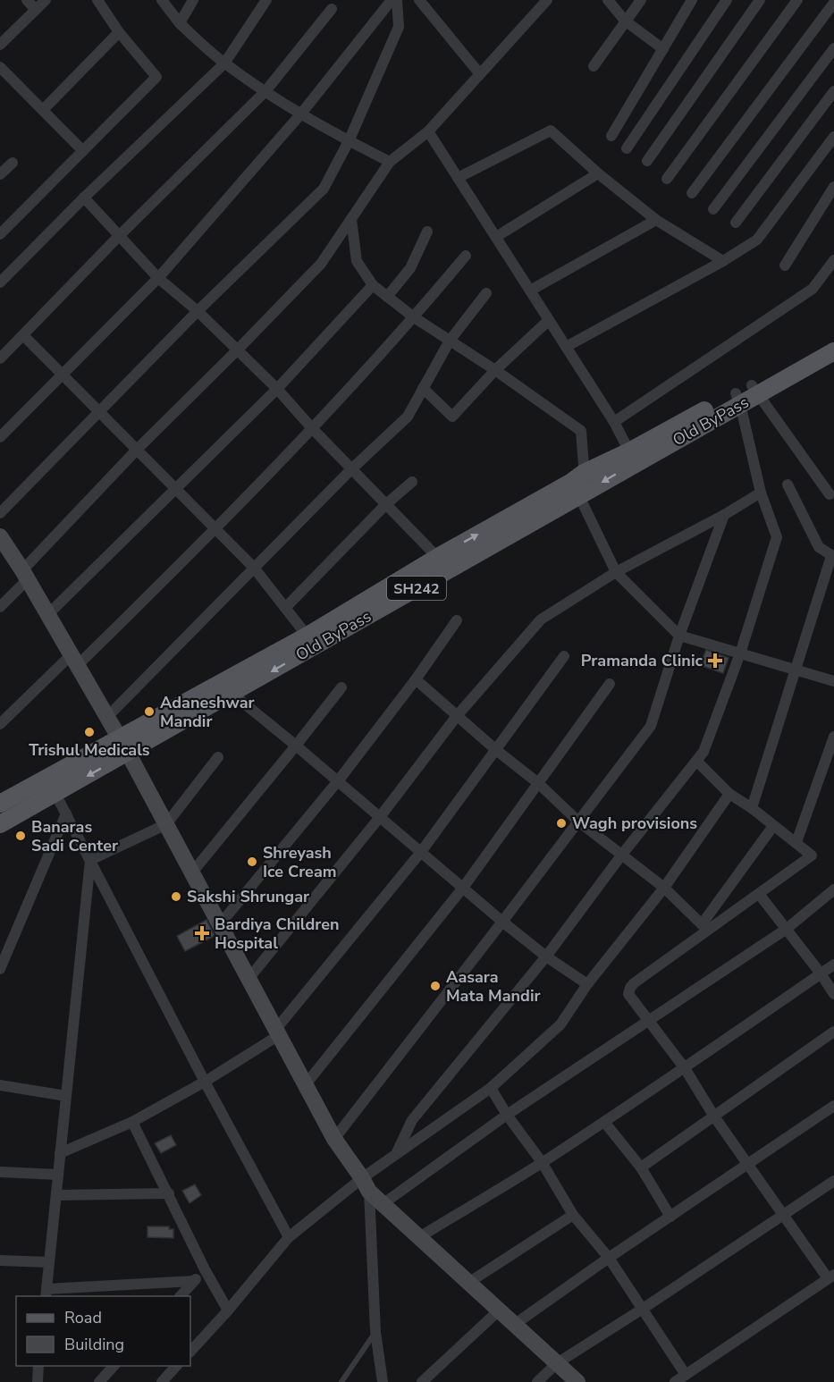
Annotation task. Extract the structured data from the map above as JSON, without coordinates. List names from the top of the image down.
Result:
{
  "streets": {
    "main road": ["Old ByPass", "SH242"]
  },
  "places": {
    "health": ["Pramanda Clinic", "Bardiya Children Hospital"],
    "other": [
      "Adaneshwar Mandir",
      "Trishul Medicals",
      "Wagh provisions",
      "Banaras Sadi Center",
      "Shreyash Ice Cream",
      "Sakshi Shrungar",
      "Aasara Mata Mandir"
    ]
  },
  "legend": ["Road", "Building"]
}
